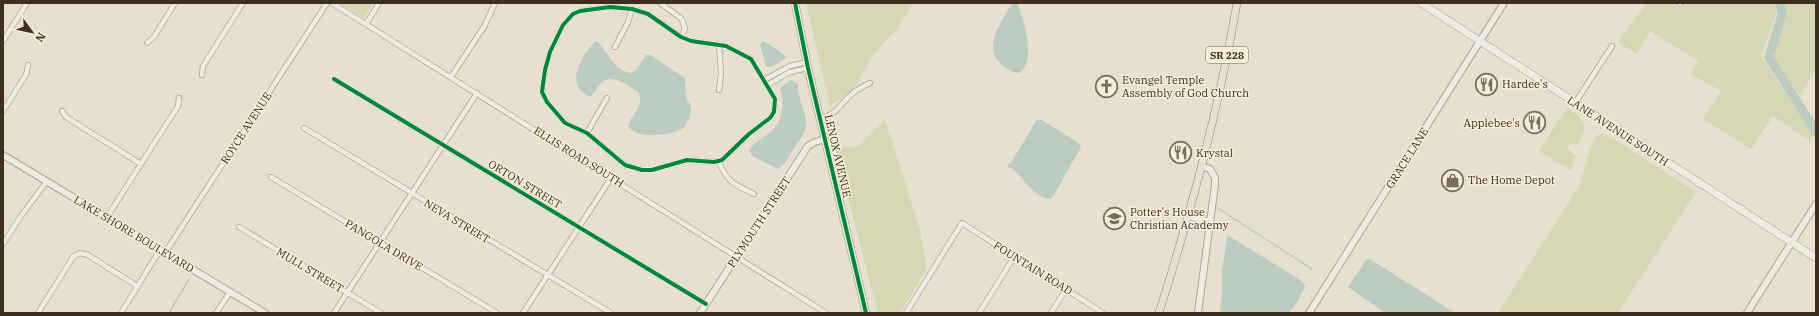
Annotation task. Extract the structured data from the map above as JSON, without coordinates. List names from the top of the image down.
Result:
{
  "streets": {
    "main road": ["SR 228", "LANE AVENUE SOUTH", "LENOX AVENUE"],
    "street": [
      "ROYCE AVENUE",
      "ELLIS ROAD SOUTH",
      "GRACE LANE",
      "ORTON STREET",
      "NEVA STREET",
      "PLYMOUTH STREET",
      "LAKE SHORE BOULEVARD",
      "PANGOLA DRIVE",
      "FOUNTAIN ROAD",
      "MULL STREET"
    ]
  },
  "crossings": [
    ["ROYCE AVENUE", "LAKE SHORE BOULEVARD"],
    ["LANE AVENUE SOUTH", "GRACE LANE"],
    ["LENOX AVENUE", "PLYMOUTH STREET"],
    ["ELLIS ROAD SOUTH", "PLYMOUTH STREET"],
    ["ORTON STREET", "PLYMOUTH STREET"]
  ],
  "places": {
    "restaurant": ["Hardee's", "Applebee's", "Krystal"],
    "church": ["Evangel Temple Assembly of God Church"],
    "shop": ["The Home Depot"],
    "school or university": ["Potter's House Christian Academy"]
  },
  "north": "bottom right"
}
